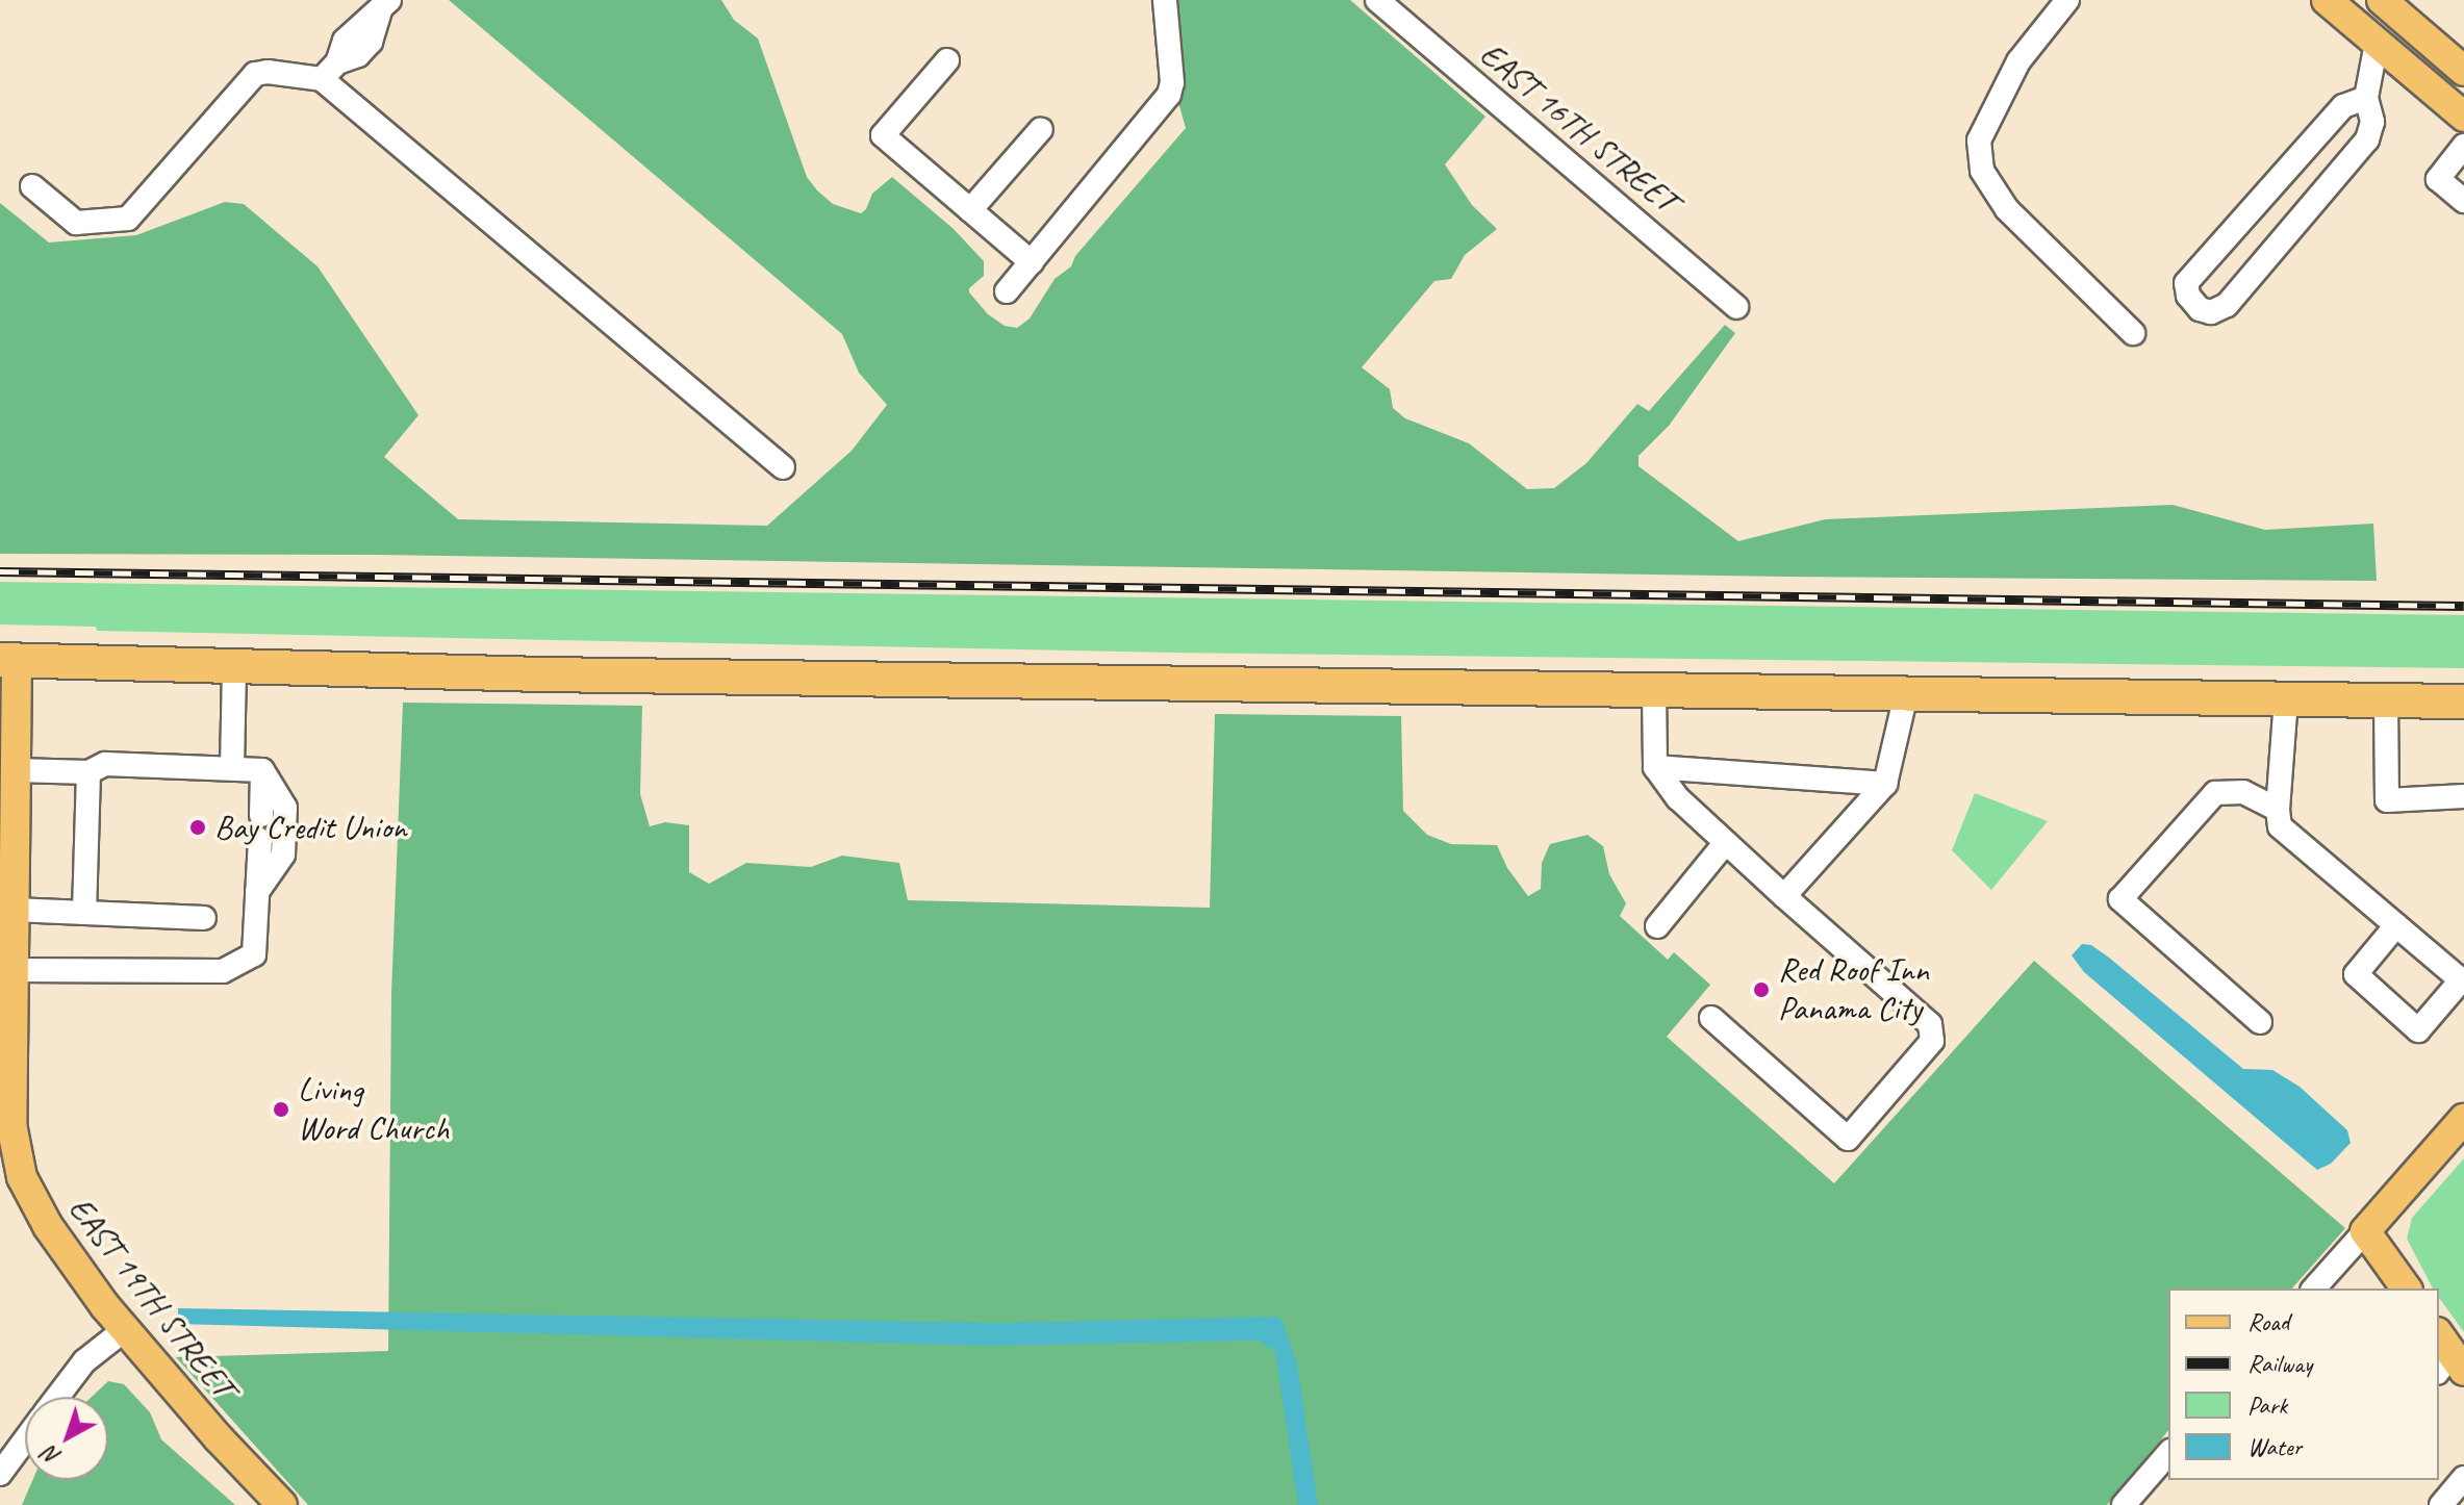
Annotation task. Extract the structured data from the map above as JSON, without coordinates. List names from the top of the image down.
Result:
{
  "streets": {
    "main road": ["EAST 19TH STREET"],
    "street": ["EAST 16TH STREET"]
  },
  "places": ["Bay Credit Union", "Red Roof Inn Panama City", "Living Word Church"],
  "legend": [
    "Road",
    "Railway",
    "Park",
    "Water"
  ],
  "north": "bottom left"
}
